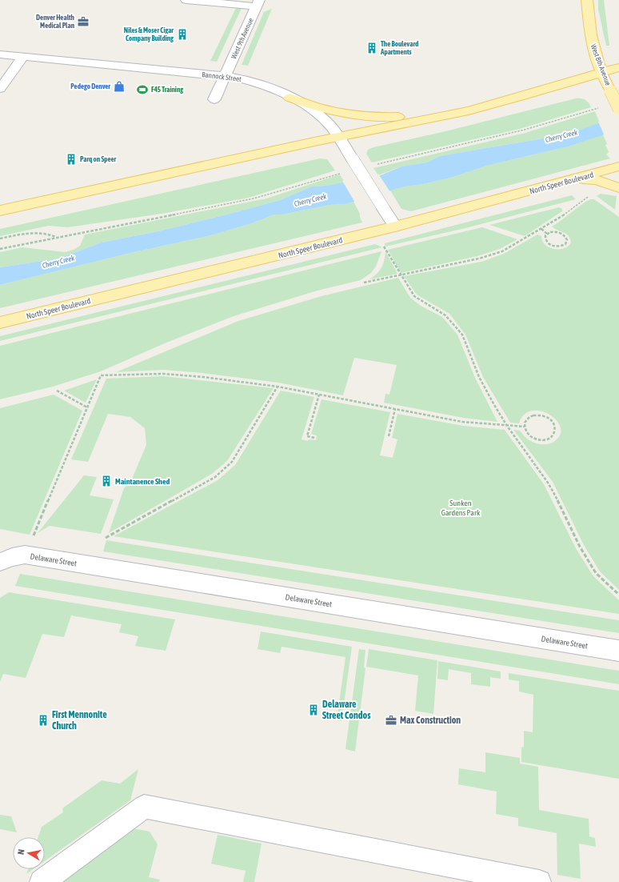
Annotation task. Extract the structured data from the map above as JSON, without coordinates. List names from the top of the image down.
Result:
{
  "streets": {
    "main road": ["West 8th Avenue", "North Speer Boulevard"],
    "street": ["West 9th Avenue", "Bannock Street", "Delaware Street"]
  },
  "crossings": [
    ["West 9th Avenue", "Bannock Street"],
    ["Bannock Street", "North Speer Boulevard"]
  ],
  "water": ["Cherry Creek"],
  "parks": ["Sunken Gardens Park"],
  "places": {
    "office": ["Denver Health Medical Plan", "Max Construction"],
    "building": [
      "Niles & Moser Cigar Company Building",
      "The Boulevard Apartments",
      "Parq on Speer",
      "Maintanence Shed",
      "Delaware Street Condos",
      "First Mennonite Church"
    ],
    "shop": ["Pedego Denver"],
    "sports": ["F45 Training"]
  },
  "north": "left"
}
